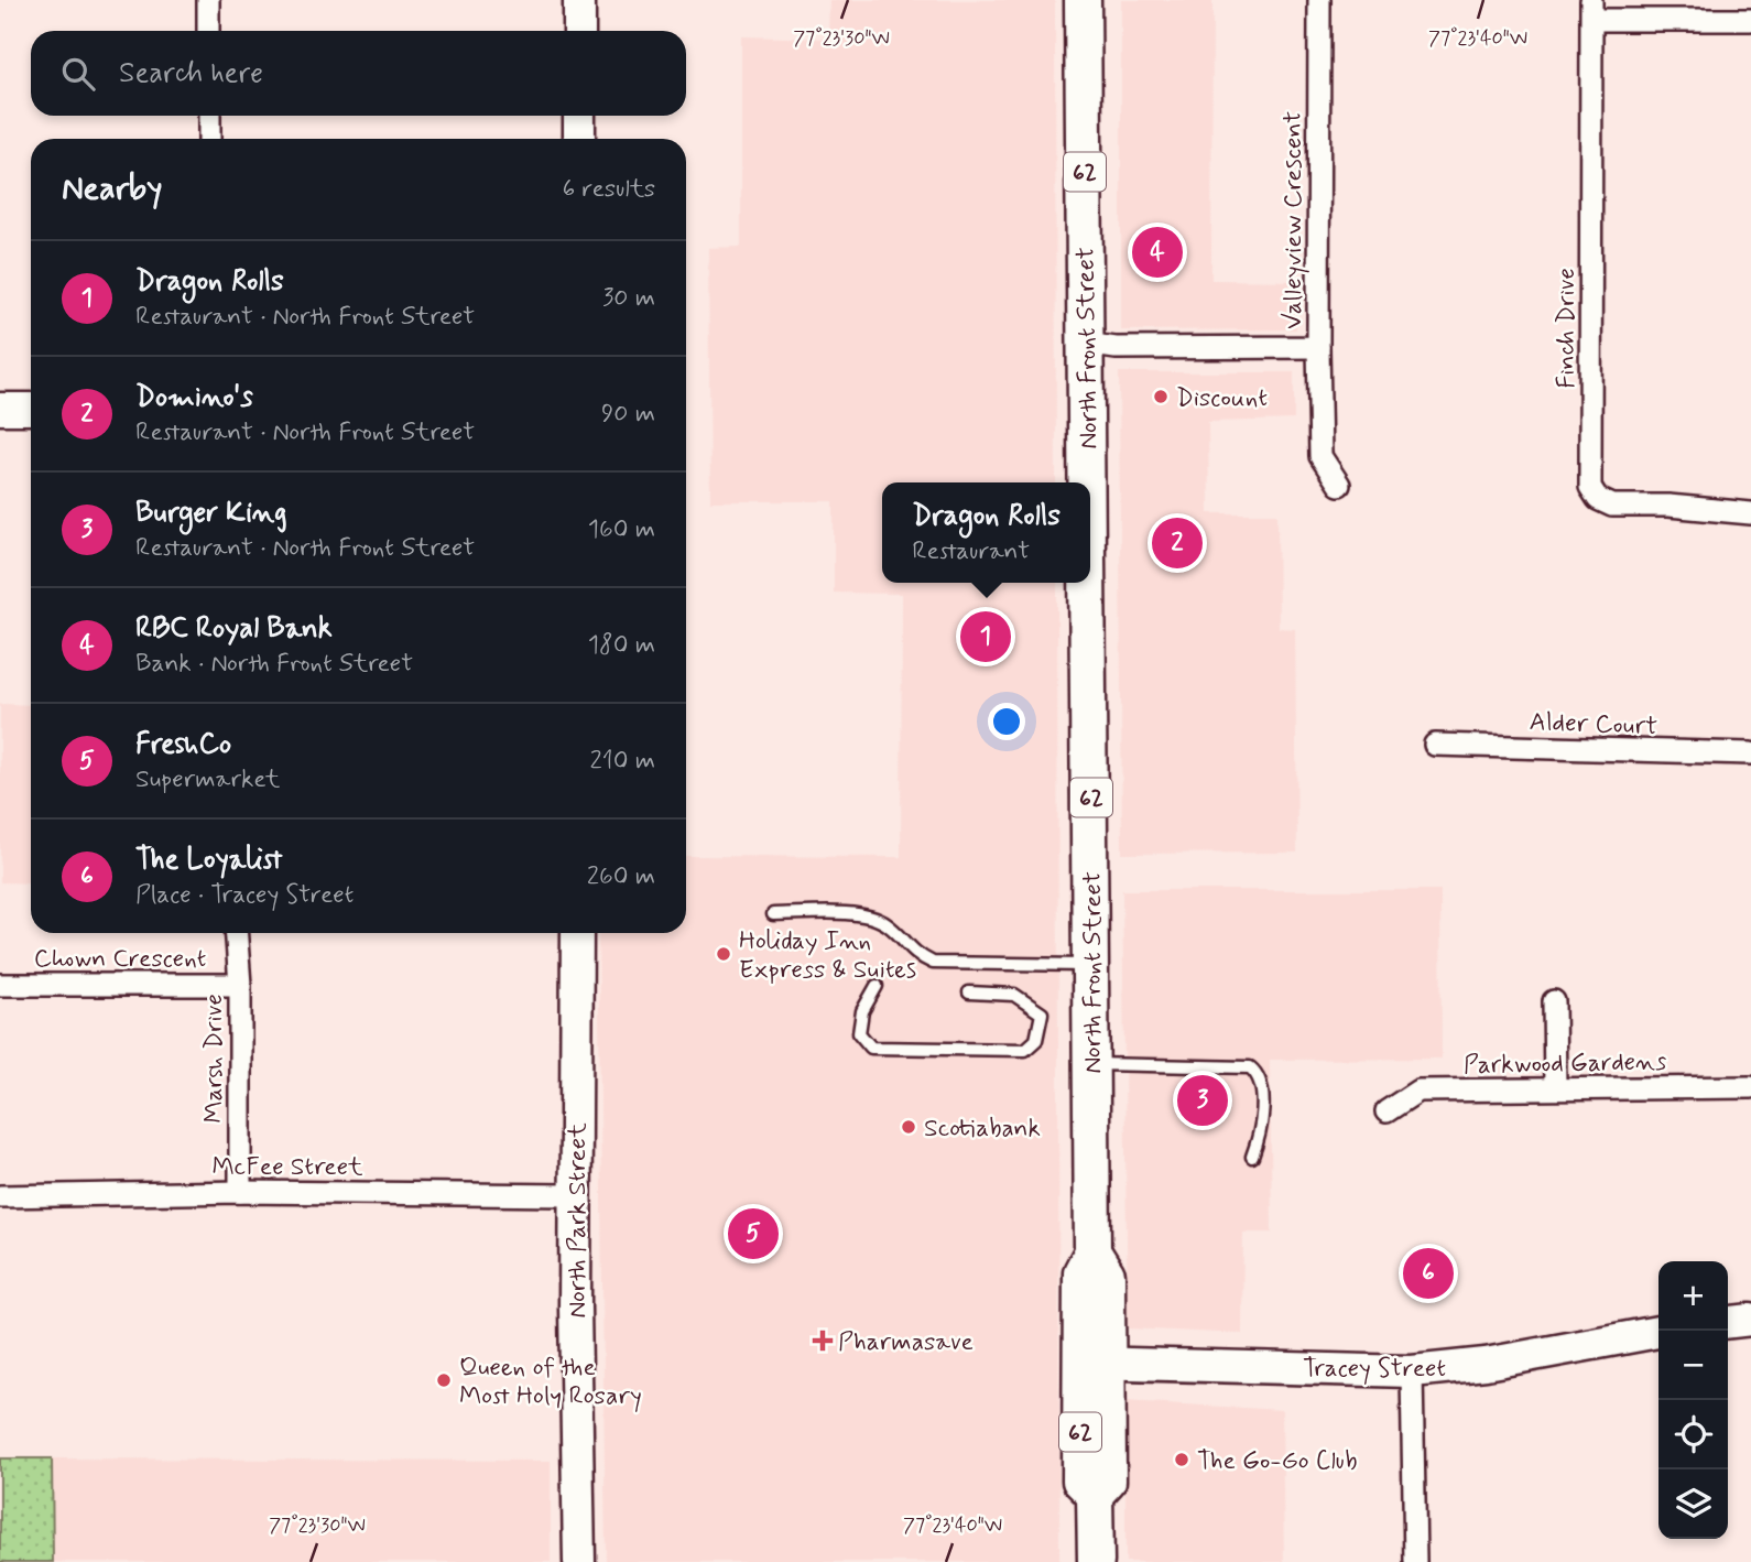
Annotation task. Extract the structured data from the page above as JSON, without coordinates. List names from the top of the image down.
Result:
{
  "streets": {
    "main road": ["62", "North Front Street"],
    "street": [
      "Valleyview Crescent",
      "Finch Drive",
      "Alder Court",
      "Chown Crescent",
      "Marsh Drive",
      "Parkwood Gardens",
      "McFee Street",
      "North Park Street",
      "Tracey Street"
    ]
  },
  "crossings": [
    ["Valleyview Crescent", "North Front Street"],
    ["North Front Street", "Tracey Street"],
    ["Chown Crescent", "Marsh Drive"],
    ["Marsh Drive", "McFee Street"],
    ["McFee Street", "North Park Street"]
  ],
  "places": {
    "other": [
      "Discount",
      "Holiday Inn Express & Suites",
      "Scotiabank",
      "Queen of the Most Holy Rosary",
      "The Go-Go Club"
    ],
    "health": ["Pharmasave"]
  },
  "page": {
    "search": "Search here",
    "heading": ["Nearby", "6 results"],
    "pins": [
      "4",
      "2",
      "1",
      "3",
      "5",
      "6"
    ],
    "list": [
      {
        "mark": "1",
        "name": "Dragon Rolls",
        "note": "Restaurant · North Front Street",
        "value": "30 m"
      },
      {
        "mark": "2",
        "name": "Domino's",
        "note": "Restaurant · North Front Street",
        "value": "90 m"
      },
      {
        "mark": "3",
        "name": "Burger King",
        "note": "Restaurant · North Front Street",
        "value": "160 m"
      },
      {
        "mark": "4",
        "name": "RBC Royal Bank",
        "note": "Bank · North Front Street",
        "value": "180 m"
      },
      {
        "mark": "5",
        "name": "FreshCo",
        "note": "Supermarket",
        "value": "210 m"
      },
      {
        "mark": "6",
        "name": "The Loyalist",
        "note": "Place · Tracey Street",
        "value": "260 m"
      }
    ],
    "popup": ["Dragon Rolls", "Restaurant"],
    "map_buttons": ["+", "−"]
  },
  "coordinates": ["77°23'30\"W", "77°23'40\"W"]
}
